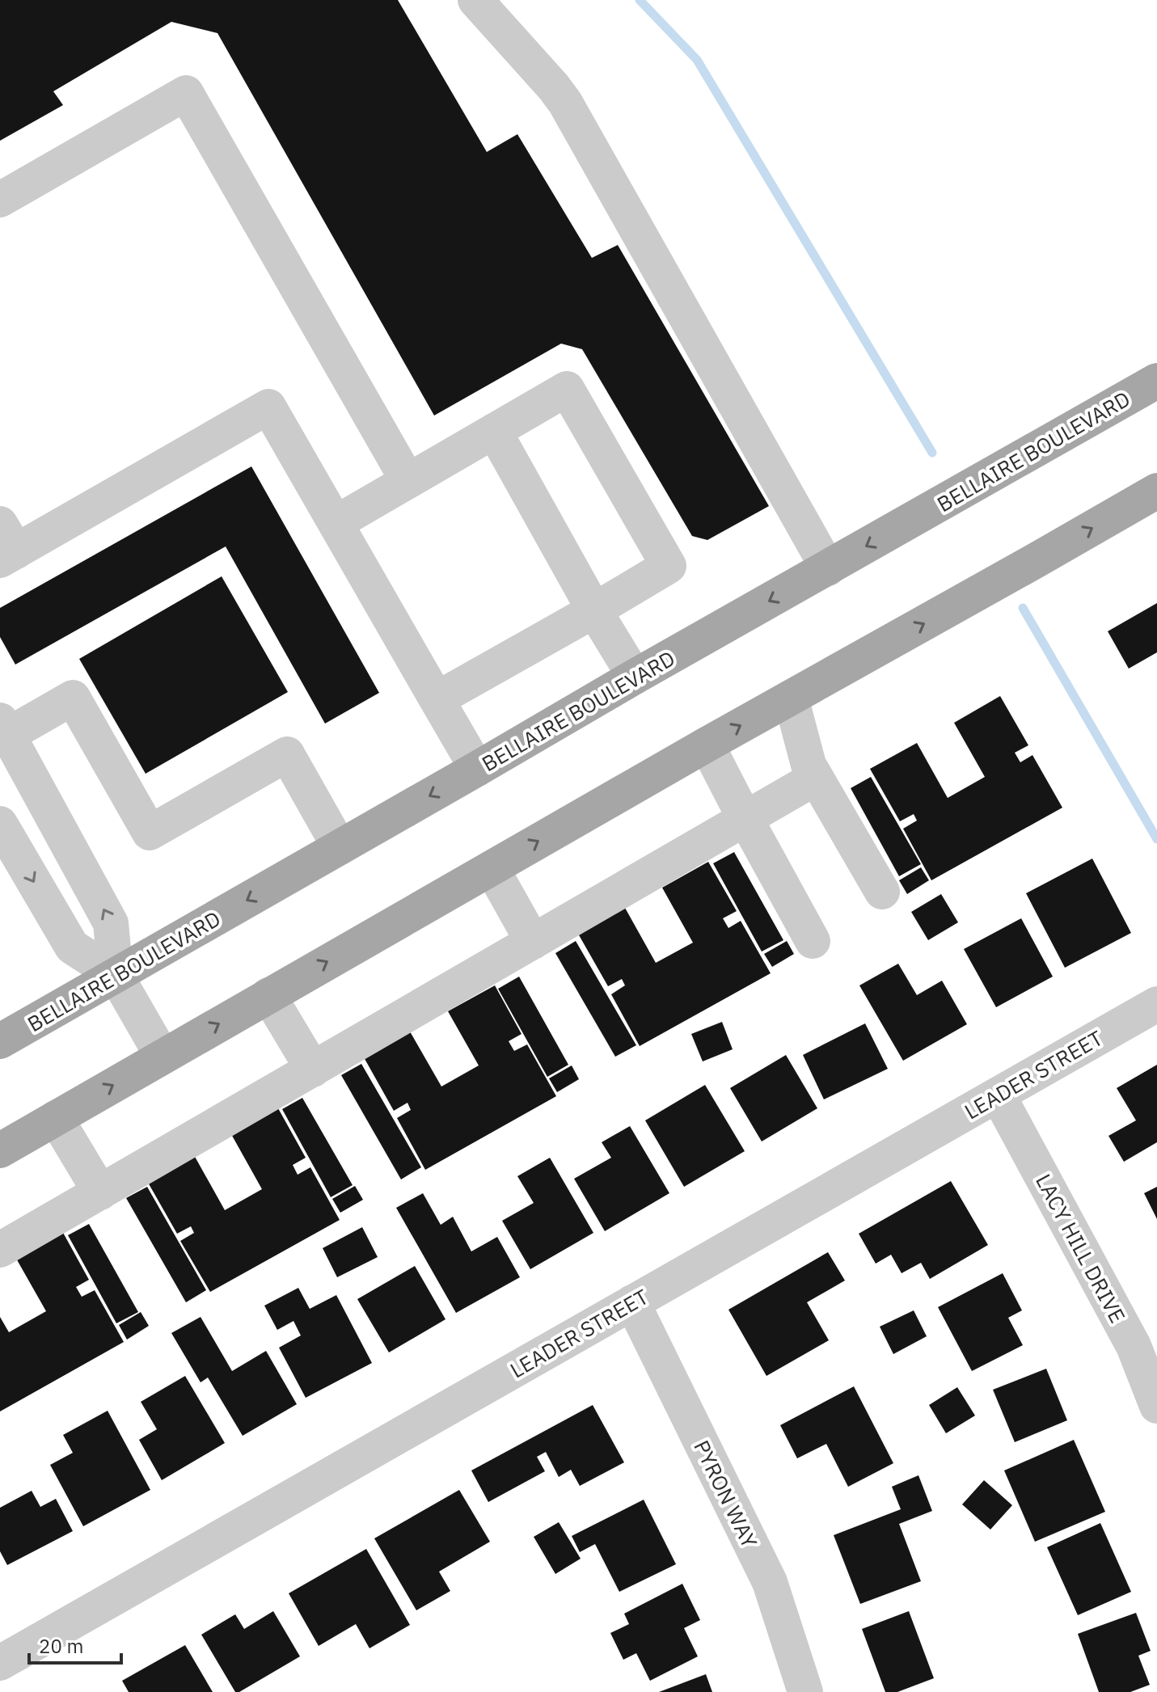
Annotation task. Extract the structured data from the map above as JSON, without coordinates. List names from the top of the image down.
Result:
{
  "streets": {
    "main road": ["BELLAIRE BOULEVARD"],
    "street": ["LEADER STREET", "LACY HILL DRIVE", "PYRON WAY"]
  },
  "crossings": [
    ["LEADER STREET", "LACY HILL DRIVE"],
    ["LEADER STREET", "PYRON WAY"]
  ],
  "scale_bar": "20 m"
}
